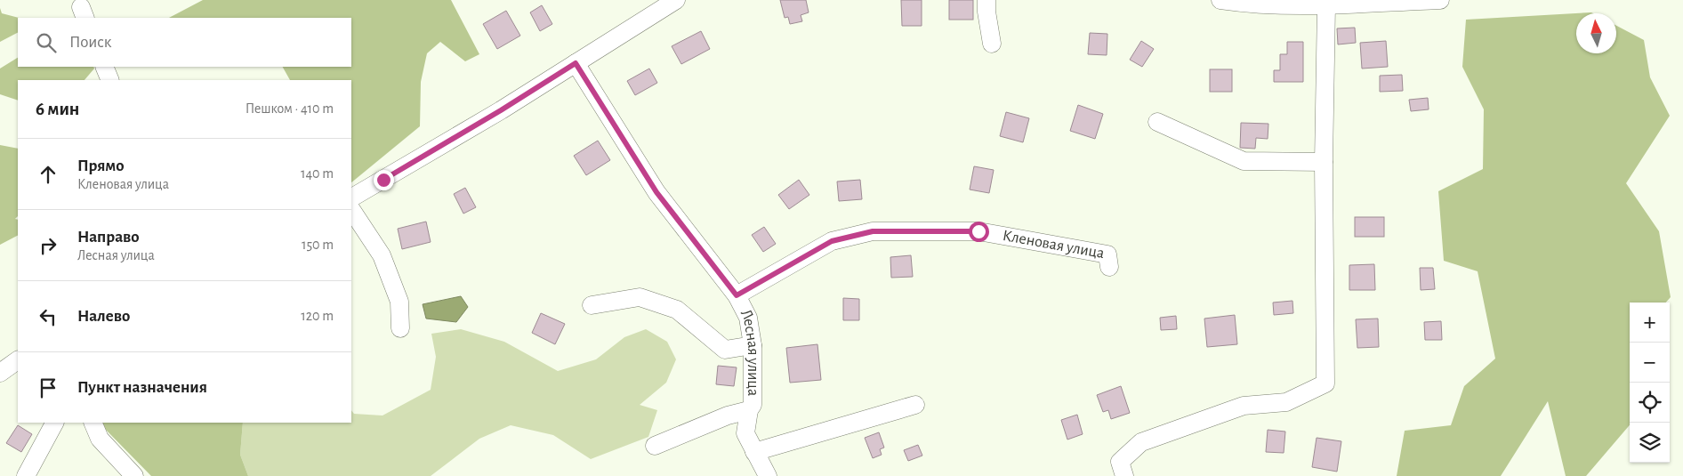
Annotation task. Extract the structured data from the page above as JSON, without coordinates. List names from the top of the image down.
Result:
{
  "streets": {
    "street": ["Кленовая улица", "Лесная улица"]
  },
  "crossings": [
    ["Кленовая улица", "Лесная улица"]
  ],
  "north": "top",
  "page": {
    "search": "Поиск",
    "heading": ["6 мин", "Пешком · 410 m"],
    "list": [
      ["Прямо", "Кленовая улица", "140 m"],
      ["Направо", "Лесная улица", "150 m"],
      ["Налево", "120 m"],
      "Пункт назначения"
    ],
    "map_buttons": ["+", "−"]
  }
}
